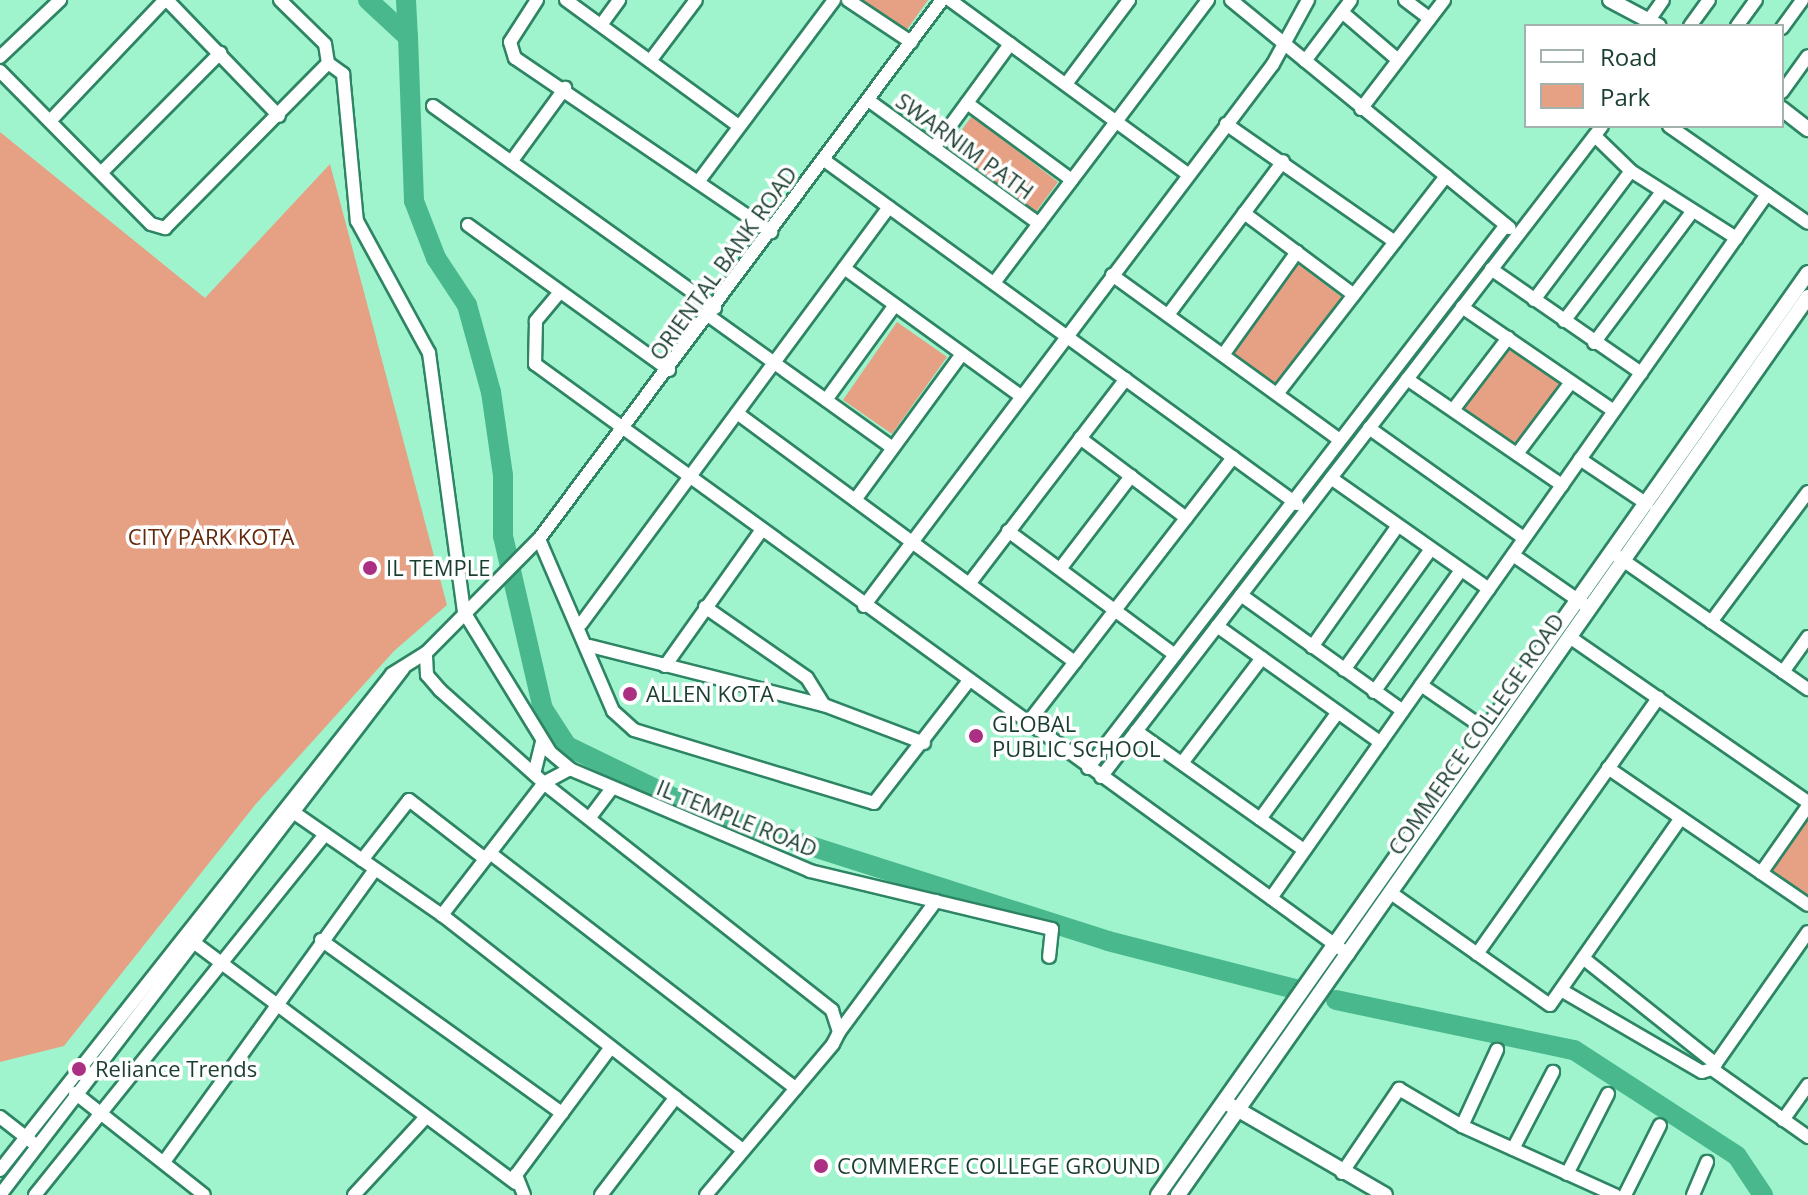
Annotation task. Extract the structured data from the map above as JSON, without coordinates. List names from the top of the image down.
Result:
{
  "streets": {
    "street": [
      "SWARNIM PATH",
      "ORIENTAL BANK ROAD",
      "COMMERCE COLLEGE ROAD",
      "IL TEMPLE ROAD"
    ]
  },
  "crossings": [
    ["SWARNIM PATH", "ORIENTAL BANK ROAD"],
    ["ORIENTAL BANK ROAD", "IL TEMPLE ROAD"]
  ],
  "parks": ["CITY PARK KOTA"],
  "places": [
    "IL TEMPLE",
    "ALLEN KOTA",
    "GLOBAL PUBLIC SCHOOL",
    "Reliance Trends",
    "COMMERCE COLLEGE GROUND"
  ],
  "legend": ["Road", "Park"]
}
